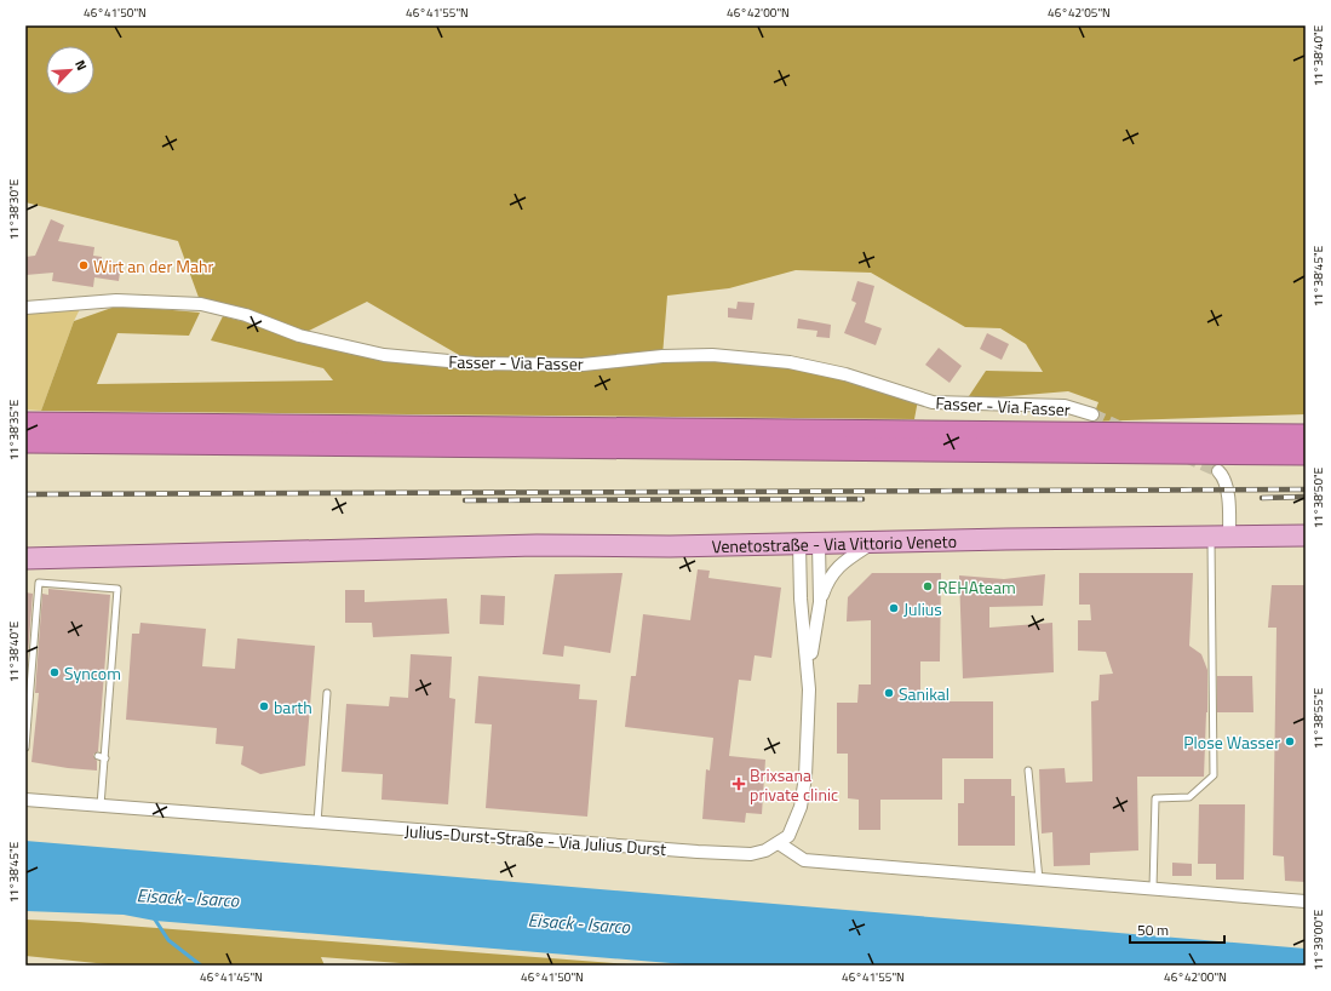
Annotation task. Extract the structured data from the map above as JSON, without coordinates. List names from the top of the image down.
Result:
{
  "streets": {
    "main road": ["Venetostraße - Via Vittorio Veneto"],
    "street": ["Fasser - Via Fasser", "Julius-Durst-Straße - Via Julius Durst"]
  },
  "water": ["Eisack - Isarco"],
  "places": {
    "other": [
      "Wirt an der Mahr",
      "REHAteam",
      "Julius",
      "Syncom",
      "Sanikal",
      "barth",
      "Plose Wasser"
    ],
    "health": ["Brixsana private clinic"]
  },
  "scale_bar": "50 m",
  "north": "top right",
  "coordinates": [
    "46°41'50\"N",
    "46°41'55\"N",
    "46°42'00\"N",
    "46°42'05\"N",
    "11°38'40\"E",
    "11°38'30\"E",
    "11°38'45\"E",
    "11°38'35\"E",
    "11°38'50\"E",
    "11°38'55\"E",
    "11°39'00\"E",
    "46°41'45\"N"
  ]
}
